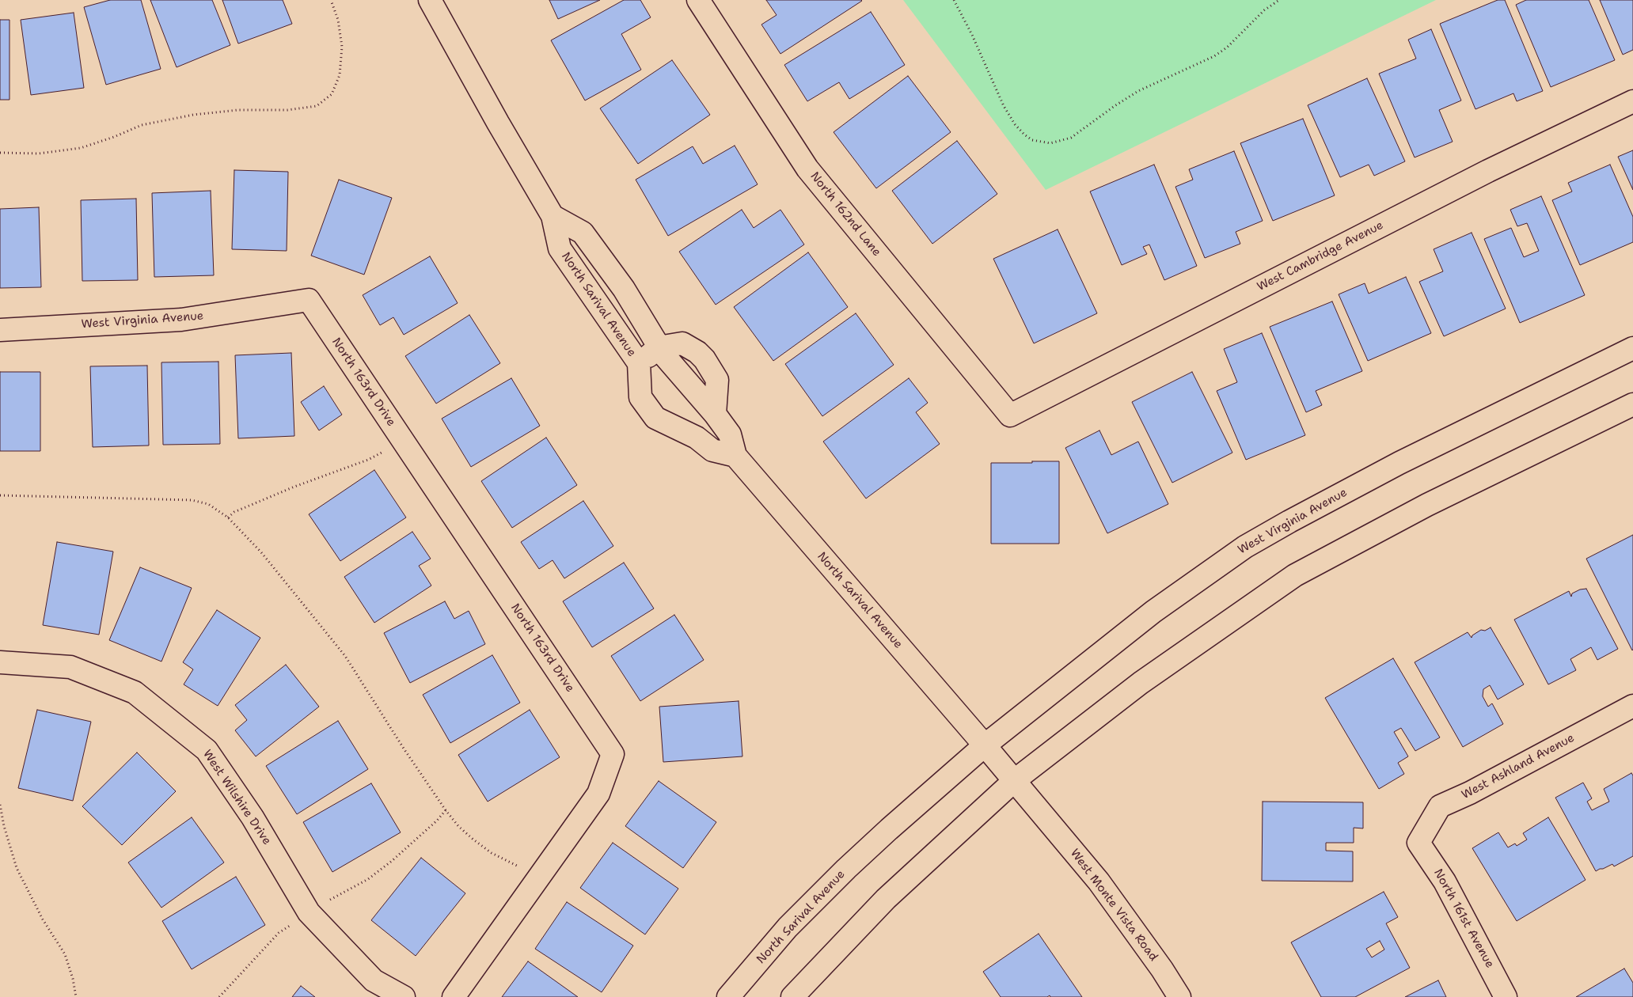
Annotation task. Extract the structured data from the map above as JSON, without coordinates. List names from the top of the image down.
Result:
{
  "streets": {
    "street": [
      "North 162nd Lane",
      "West Cambridge Avenue",
      "North Sarival Avenue",
      "West Virginia Avenue",
      "North 163rd Drive",
      "West Ashland Avenue",
      "West Wilshire Drive",
      "West Monte Vista Road",
      "North 161st Avenue"
    ]
  },
  "crossings": [
    ["North 162nd Lane", "West Cambridge Avenue"],
    ["North Sarival Avenue", "West Virginia Avenue"],
    ["North Sarival Avenue", "West Monte Vista Road"],
    ["West Virginia Avenue", "North 163rd Drive"],
    ["West Ashland Avenue", "North 161st Avenue"]
  ]
}
